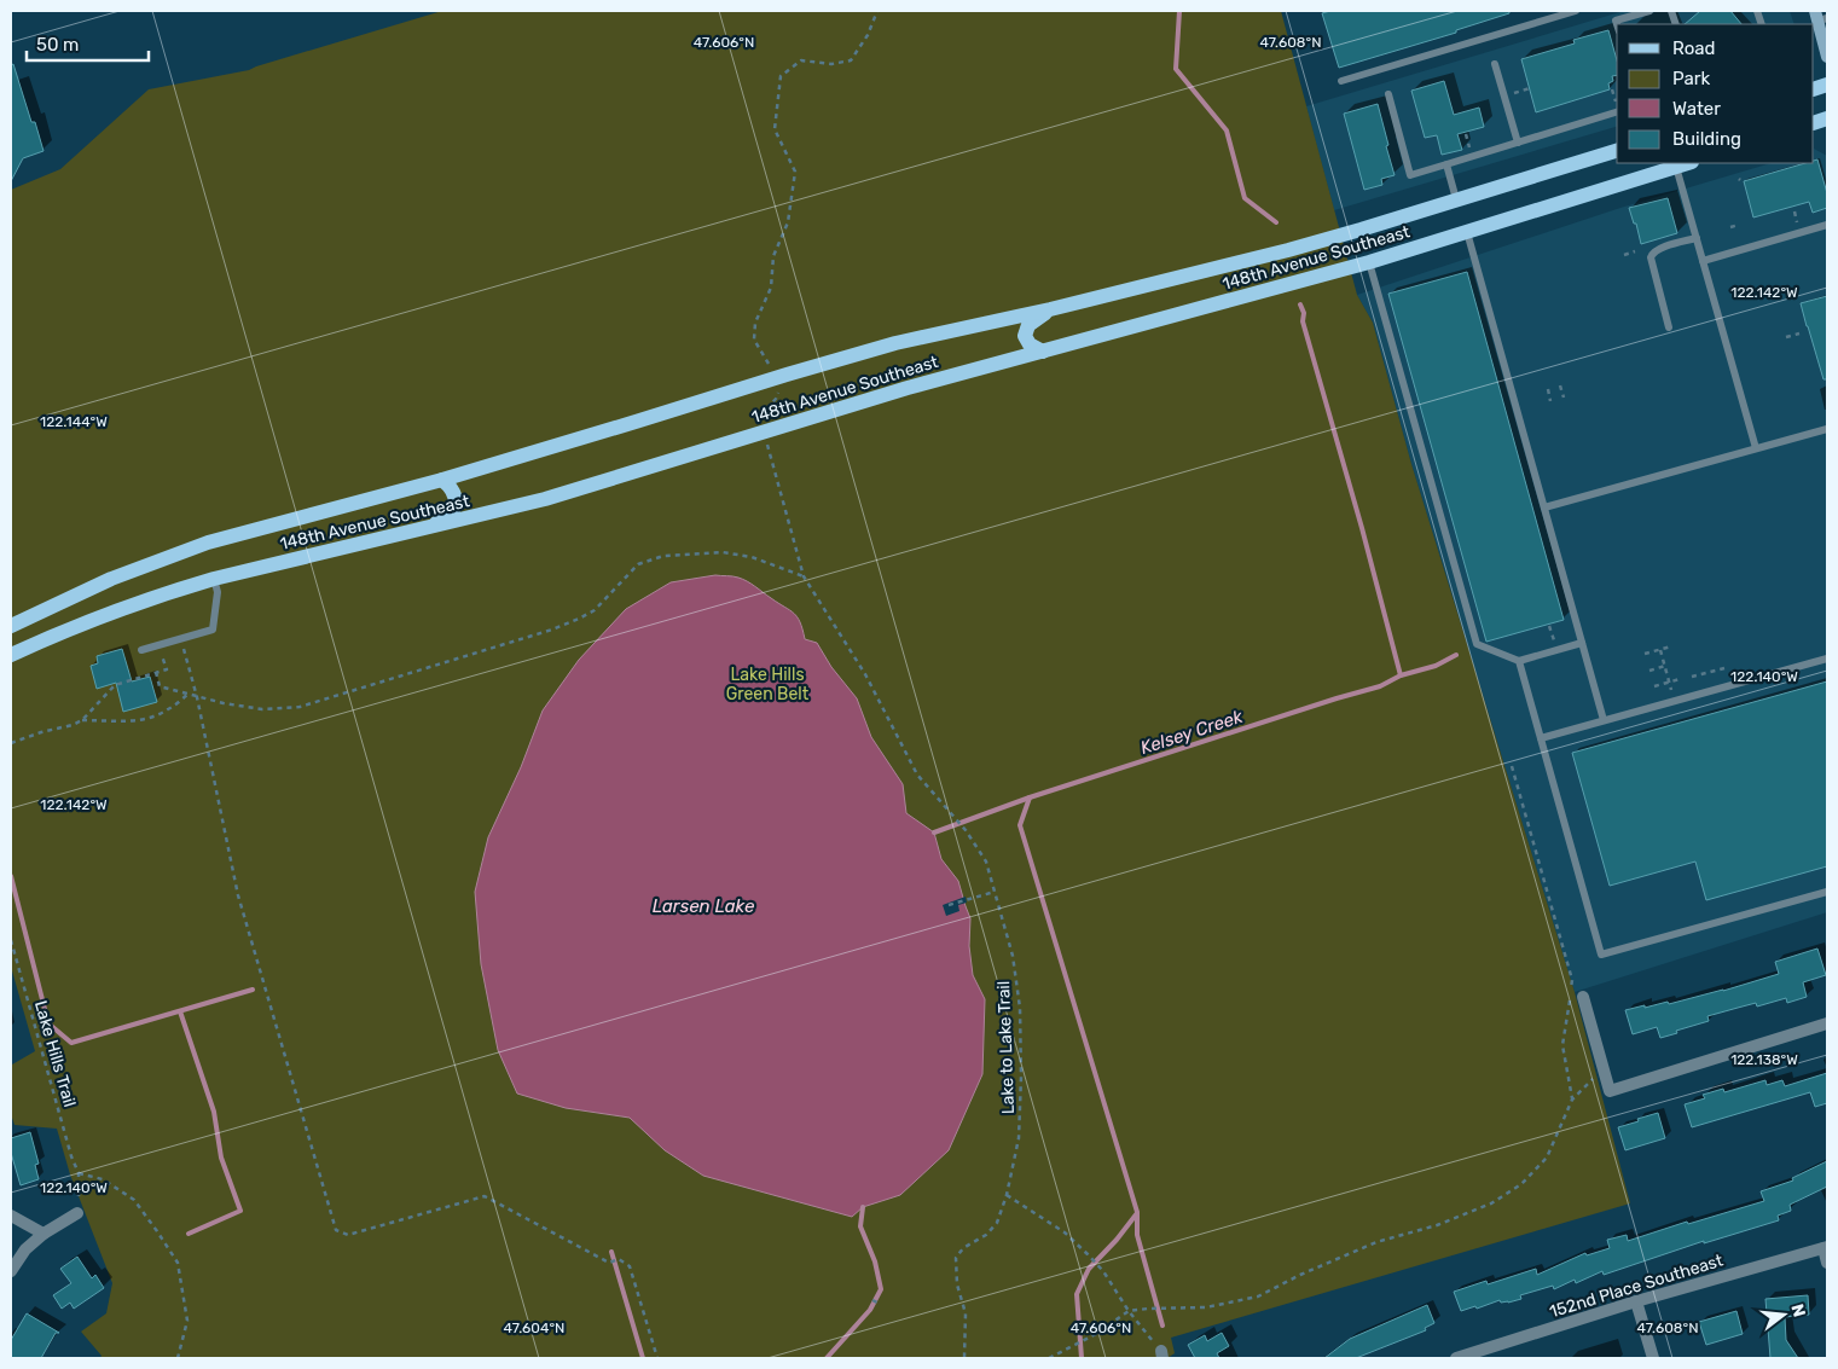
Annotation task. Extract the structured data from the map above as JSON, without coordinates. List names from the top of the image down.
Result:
{
  "streets": {
    "main road": ["148th Avenue Southeast"],
    "street": ["152nd Place Southeast"],
    "path": ["Lake to Lake Trail", "Lake Hills Trail"]
  },
  "water": ["Kelsey Creek", "Larsen Lake"],
  "parks": ["Lake Hills Green Belt"],
  "legend": [
    "Road",
    "Park",
    "Water",
    "Building"
  ],
  "scale_bar": "50 m",
  "north": "right",
  "coordinates": [
    "47.606°N",
    "47.608°N",
    "122.142°W",
    "122.144°W",
    "122.140°W",
    "122.138°W",
    "47.604°N"
  ]
}
